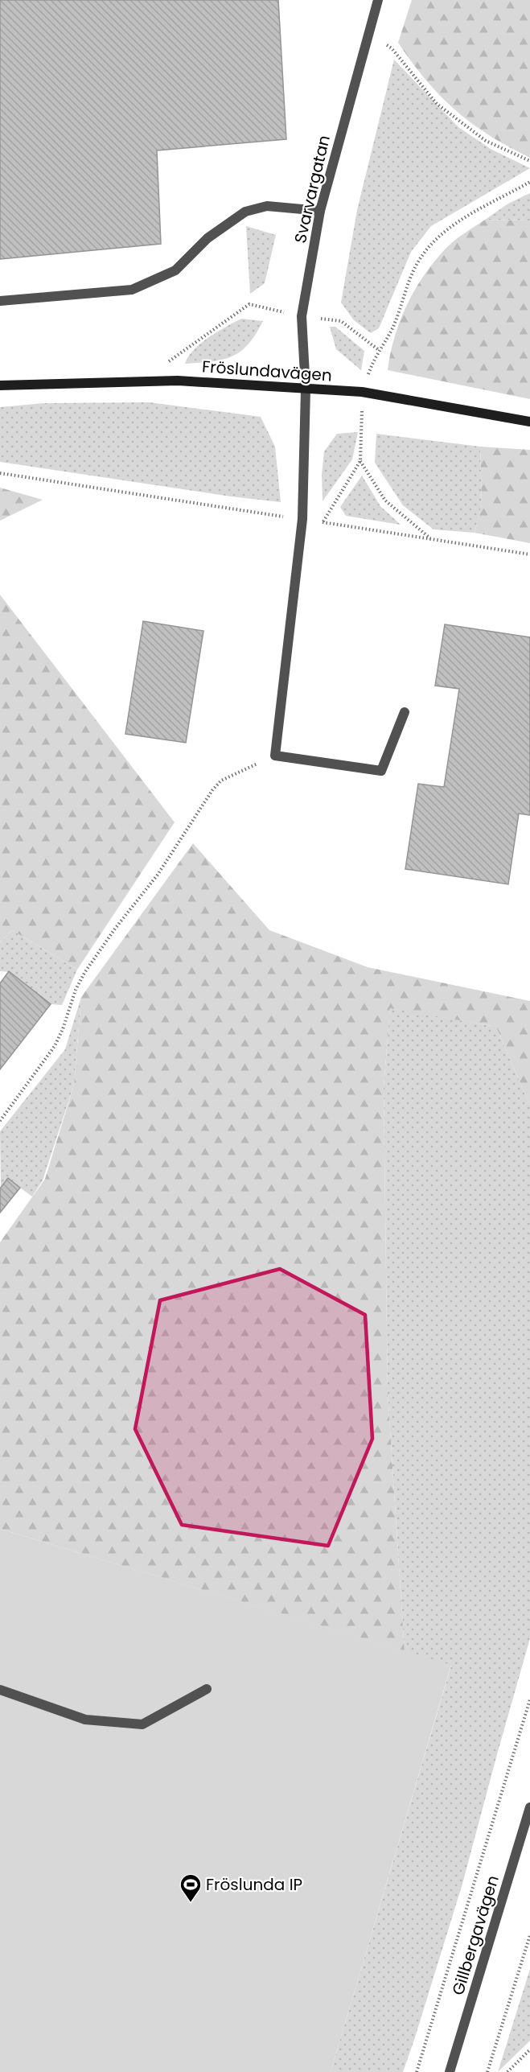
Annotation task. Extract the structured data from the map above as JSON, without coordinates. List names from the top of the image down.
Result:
{
  "streets": {
    "main road": ["Fröslundavägen"],
    "street": ["Svarvargatan", "Gillbergavägen"]
  },
  "crossings": [
    ["Svarvargatan", "Fröslundavägen"]
  ],
  "places": {
    "sports": ["Fröslunda IP"]
  }
}
